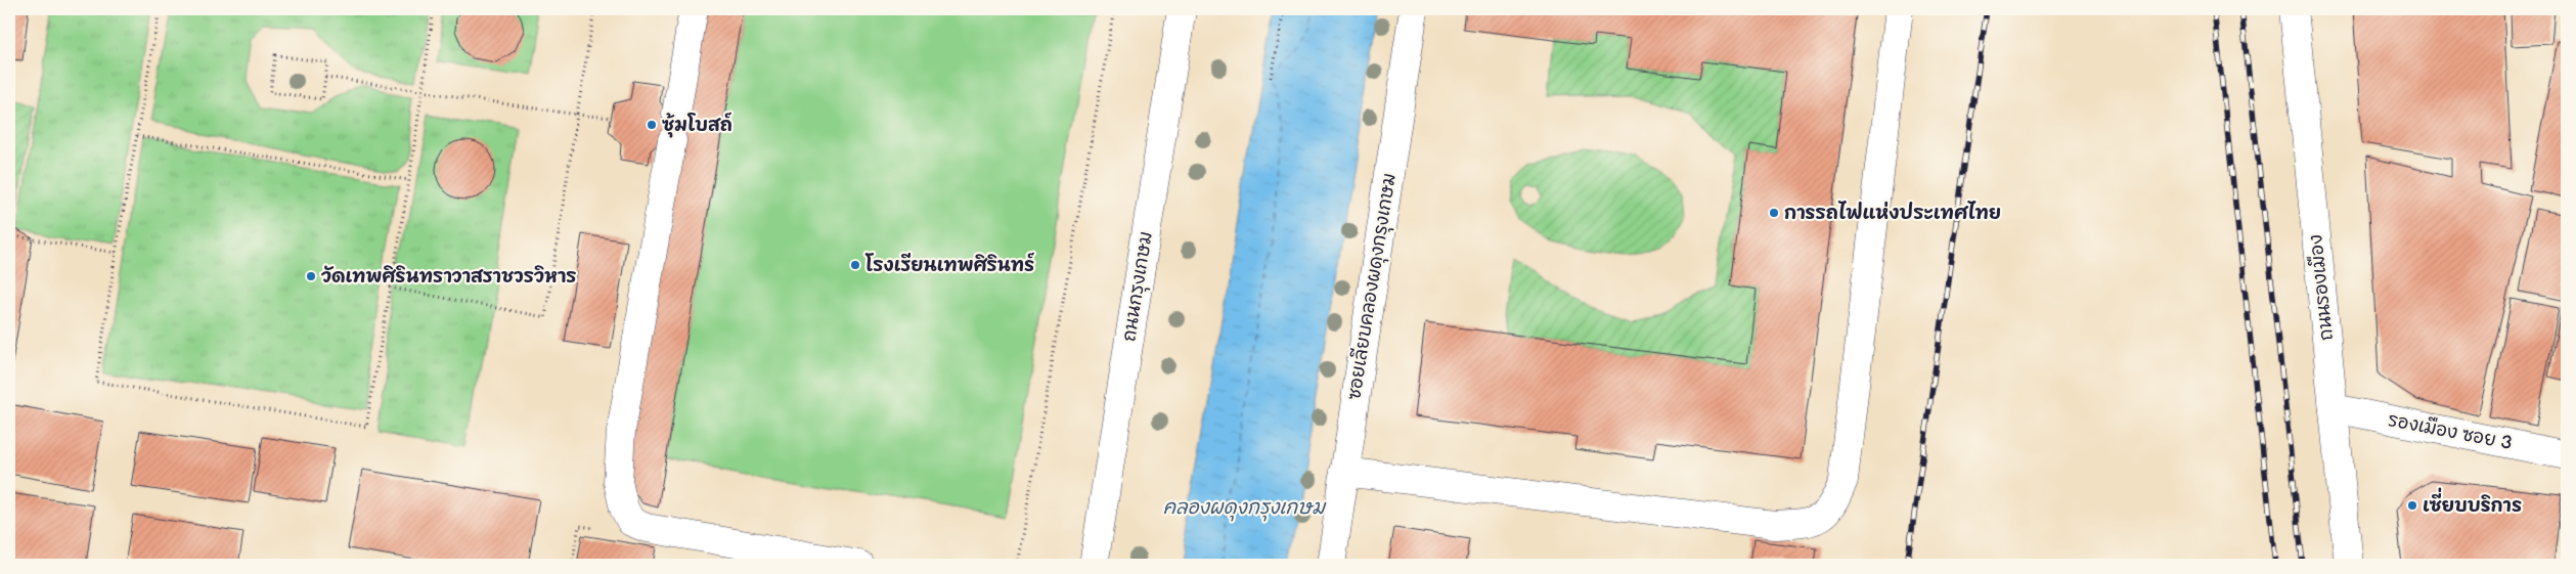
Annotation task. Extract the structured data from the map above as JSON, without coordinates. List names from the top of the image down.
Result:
{
  "streets": {
    "street": [
      "ถนนกรุงเกษม",
      "ซอยเลียบคลองผดุงกรุงเกษม",
      "ถนนรองเมือง",
      "รองเมือง ซอย 3"
    ]
  },
  "crossings": [
    ["ถนนรองเมือง", "รองเมือง ซอย 3"]
  ],
  "water": ["คลองผดุงกรุงเกษม"],
  "places": [
    "ซุ้มโบสถ์",
    "การรถไฟแห่งประเทศไทย",
    "โรงเรียนเทพศิรินทร์",
    "วัดเทพศิรินทราวาสราชวรวิหาร",
    "เซี่ยบบริการ"
  ]
}
